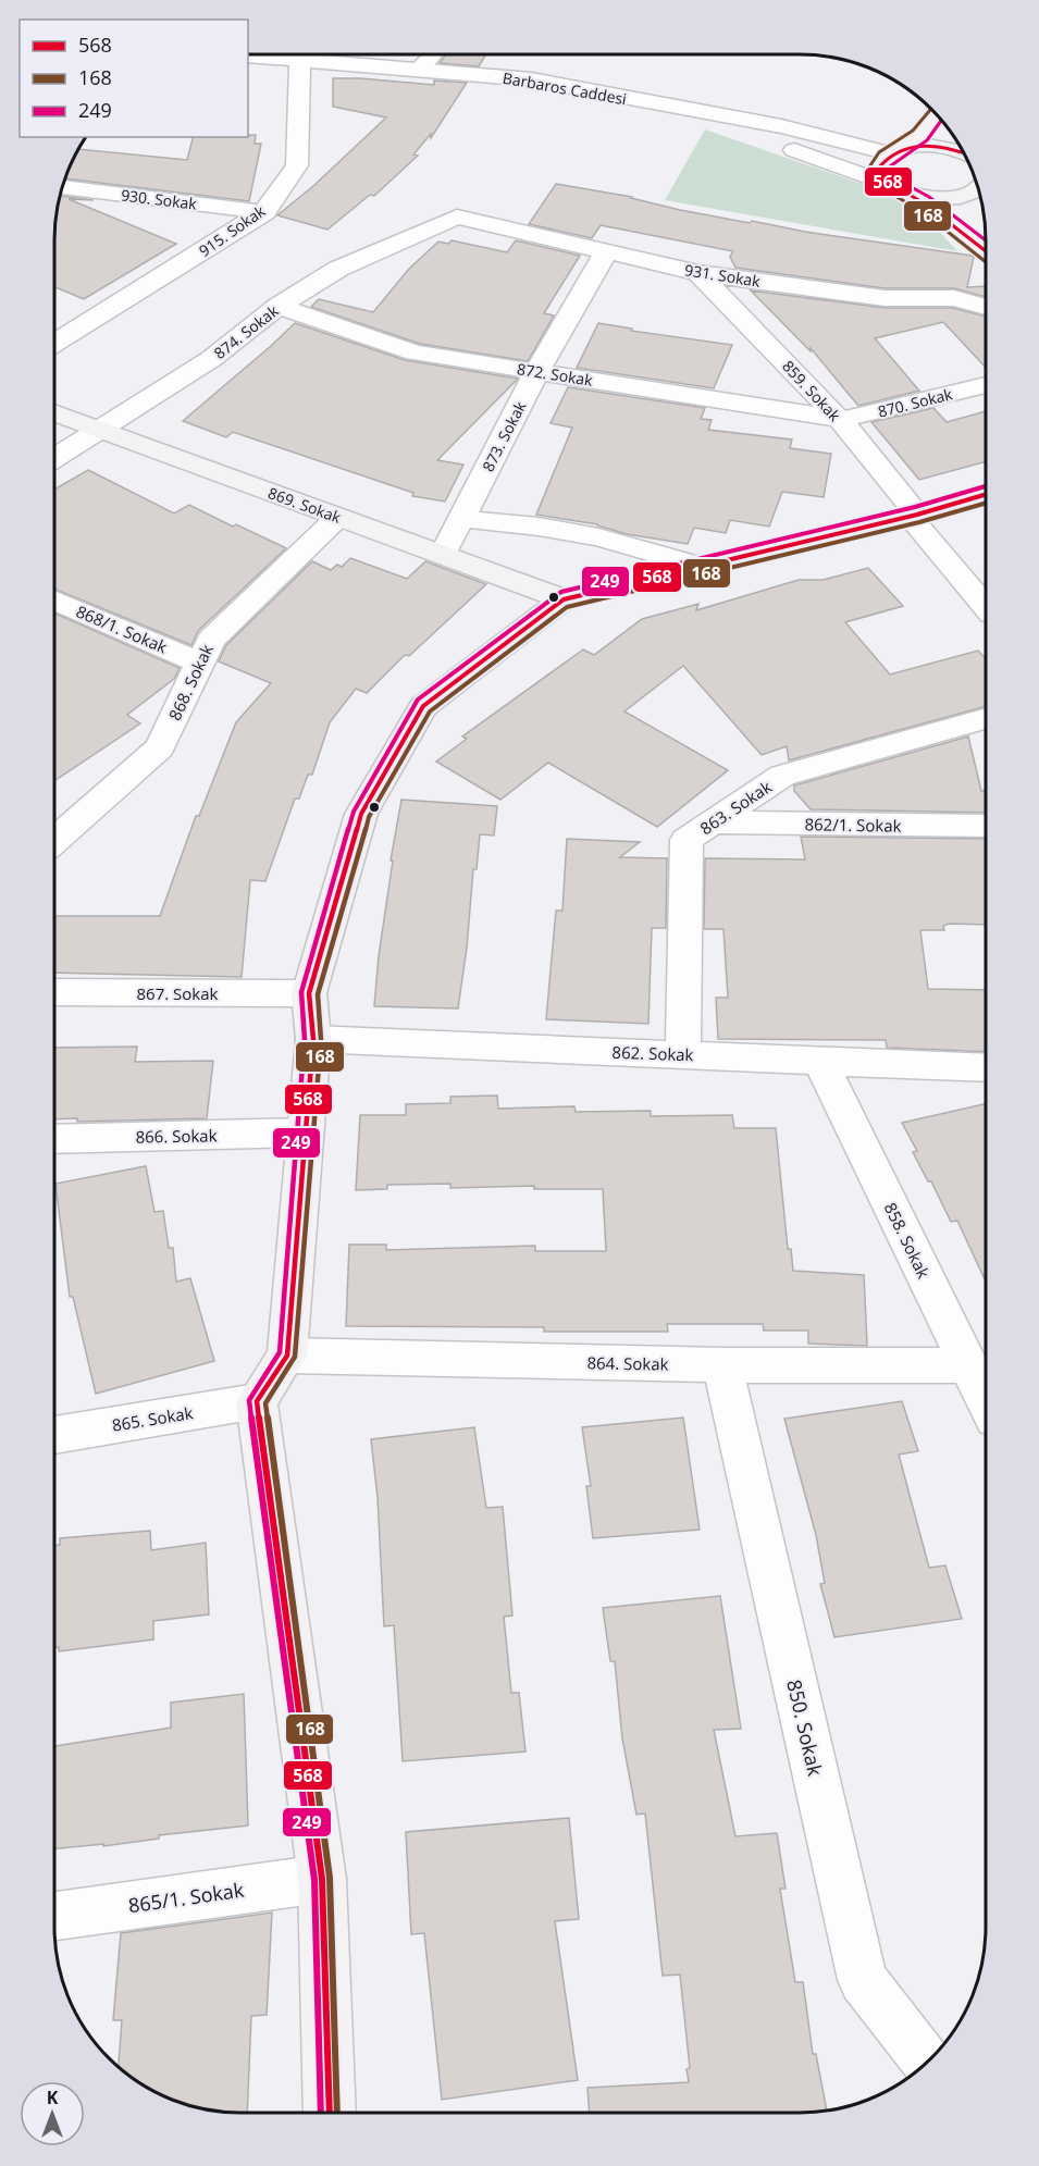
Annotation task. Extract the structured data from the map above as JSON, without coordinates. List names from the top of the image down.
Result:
{
  "streets": {
    "main road": ["869. Sokak"],
    "street": [
      "Barbaros Caddesi",
      "930. Sokak",
      "915. Sokak",
      "931. Sokak",
      "874. Sokak",
      "872. Sokak",
      "859. Sokak",
      "870. Sokak",
      "873. Sokak",
      "868/1. Sokak",
      "868. Sokak",
      "863. Sokak",
      "862/1. Sokak",
      "867. Sokak",
      "862. Sokak",
      "866. Sokak",
      "858. Sokak",
      "864. Sokak",
      "865. Sokak",
      "850. Sokak",
      "865/1. Sokak"
    ]
  },
  "crossings": [
    ["930. Sokak", "915. Sokak"],
    ["931. Sokak", "874. Sokak"],
    ["931. Sokak", "859. Sokak"],
    ["931. Sokak", "873. Sokak"],
    ["874. Sokak", "872. Sokak"],
    ["874. Sokak", "869. Sokak"],
    ["872. Sokak", "859. Sokak"],
    ["872. Sokak", "870. Sokak"],
    ["872. Sokak", "873. Sokak"],
    ["859. Sokak", "870. Sokak"],
    ["873. Sokak", "869. Sokak"],
    ["869. Sokak", "868. Sokak"],
    ["868/1. Sokak", "868. Sokak"],
    ["863. Sokak", "862/1. Sokak"],
    ["863. Sokak", "862. Sokak"],
    ["862. Sokak", "858. Sokak"],
    ["858. Sokak", "864. Sokak"],
    ["864. Sokak", "850. Sokak"]
  ],
  "lines": ["transit line 168", "transit line 249", "transit line 568"],
  "legend": ["568", "168", "249"],
  "north": "top"
}
